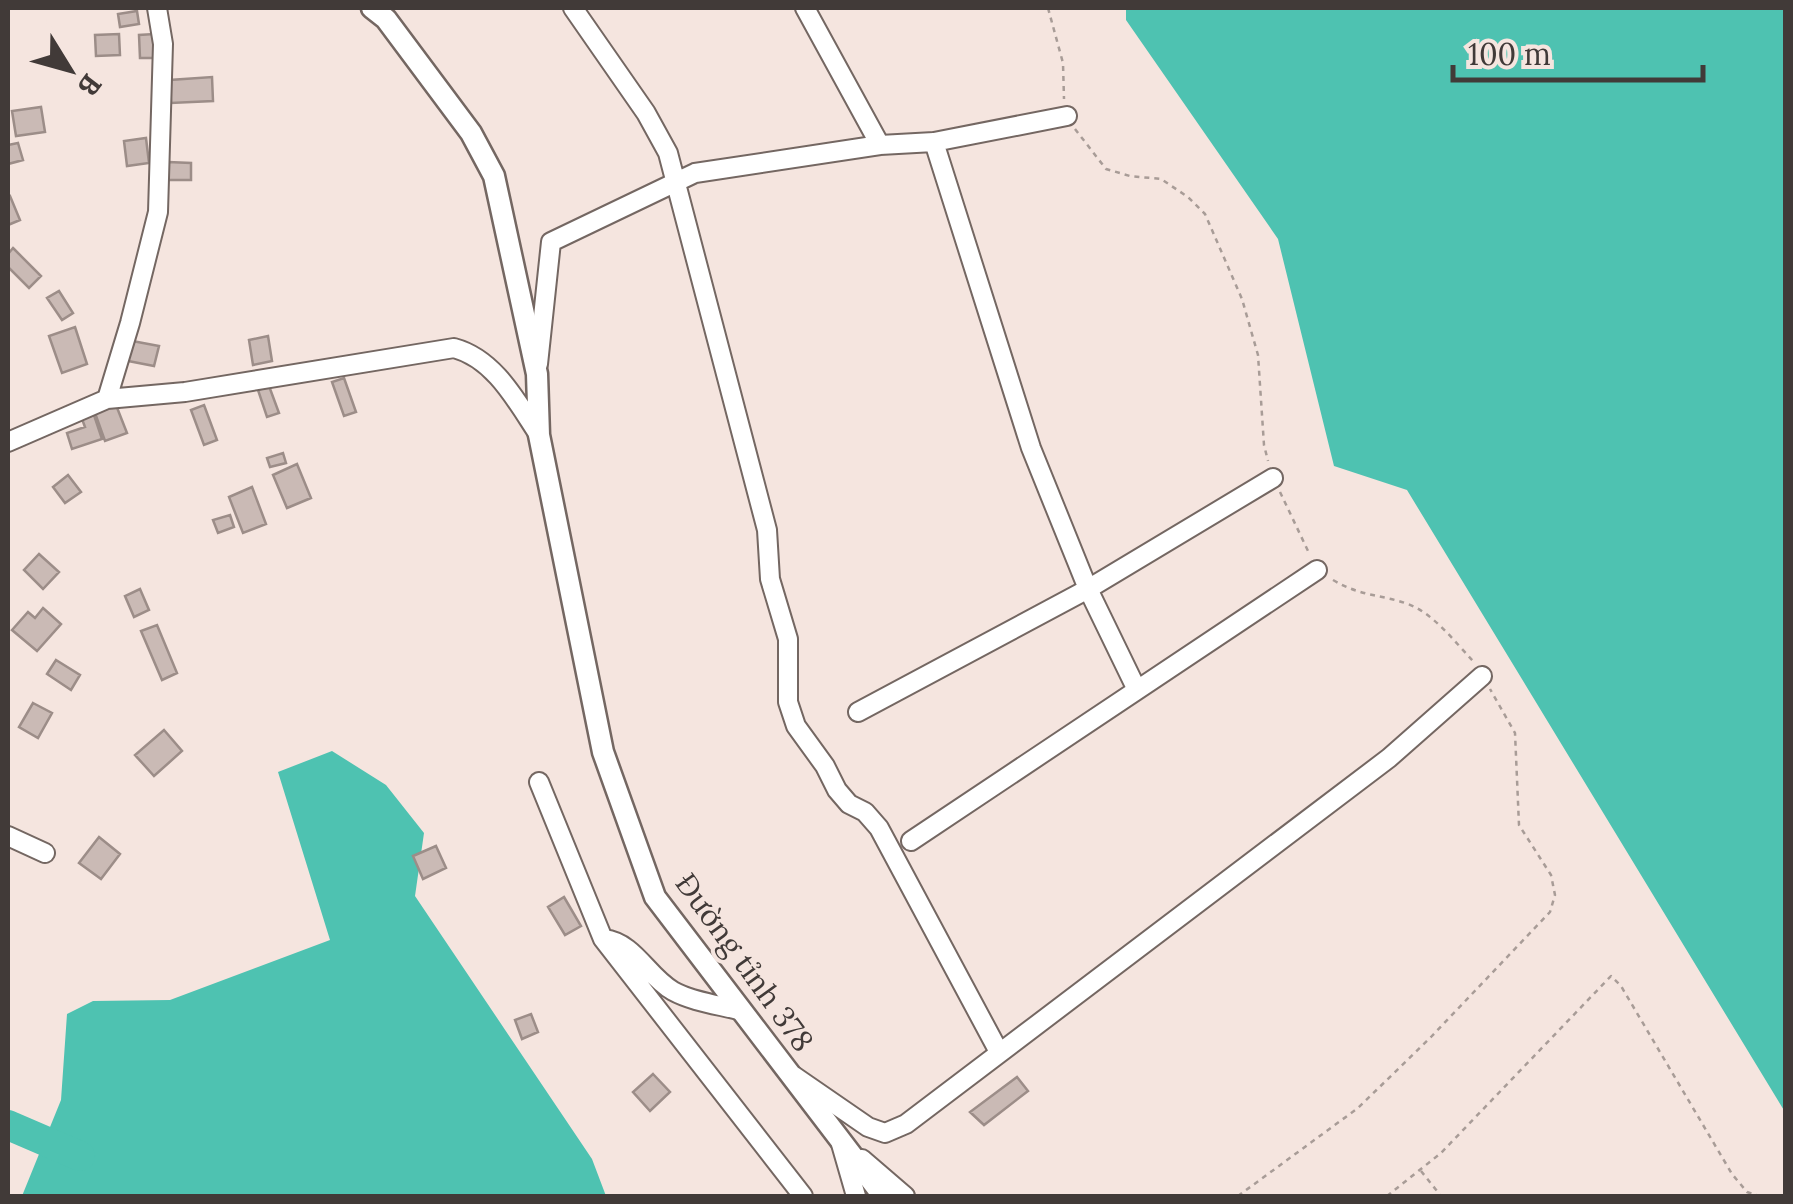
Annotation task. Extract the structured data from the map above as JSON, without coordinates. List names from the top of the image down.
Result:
{
  "streets": {
    "main road": ["Đường tỉnh 378"]
  },
  "scale_bar": "100 m",
  "north": "bottom right"
}
